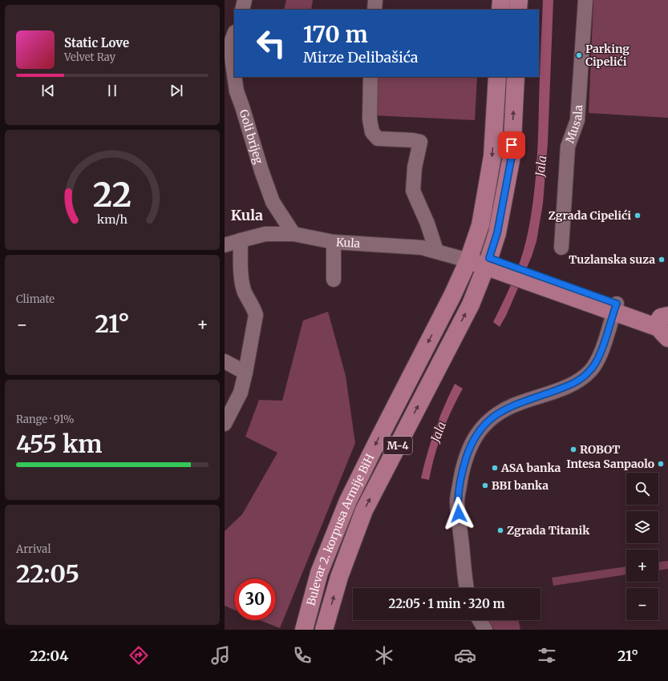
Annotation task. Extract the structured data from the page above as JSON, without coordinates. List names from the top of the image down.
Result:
{
  "streets": {
    "main road": ["M-4", "Bulevar 2. korpusa Armije BiH"],
    "street": ["Musala", "Goli brijeg", "Kula"]
  },
  "crossings": [
    ["Goli brijeg", "Kula"],
    ["Kula", "M-4"],
    ["Kula", "Bulevar 2. korpusa Armije BiH"],
    ["M-4", "Bulevar 2. korpusa Armije BiH"]
  ],
  "districts": ["Kula"],
  "water": ["Jala"],
  "places": [
    "Parking Cipelići",
    "Zgrada Cipelići",
    "Tuzlanska suza",
    "ROBOT",
    "Intesa Sanpaolo",
    "ASA banka",
    "BBI banka",
    "Zgrada Titanik"
  ],
  "page": {
    "turn": ["170 m", "Mirze Delibašića"],
    "song": ["Static Love", "Velvet Ray"],
    "tile": [
      "Climate",
      ["Range · 91%", "455 km"],
      ["Arrival", "22:05"]
    ],
    "heat": ["−", "21°", "+"],
    "map_buttons": ["+", "−"],
    "limit": "30",
    "trip": "22:05 · 1 min · 320 m",
    "tabs": ["22:04", "21°"],
    "gauge": ["22", "km/h"]
  }
}
